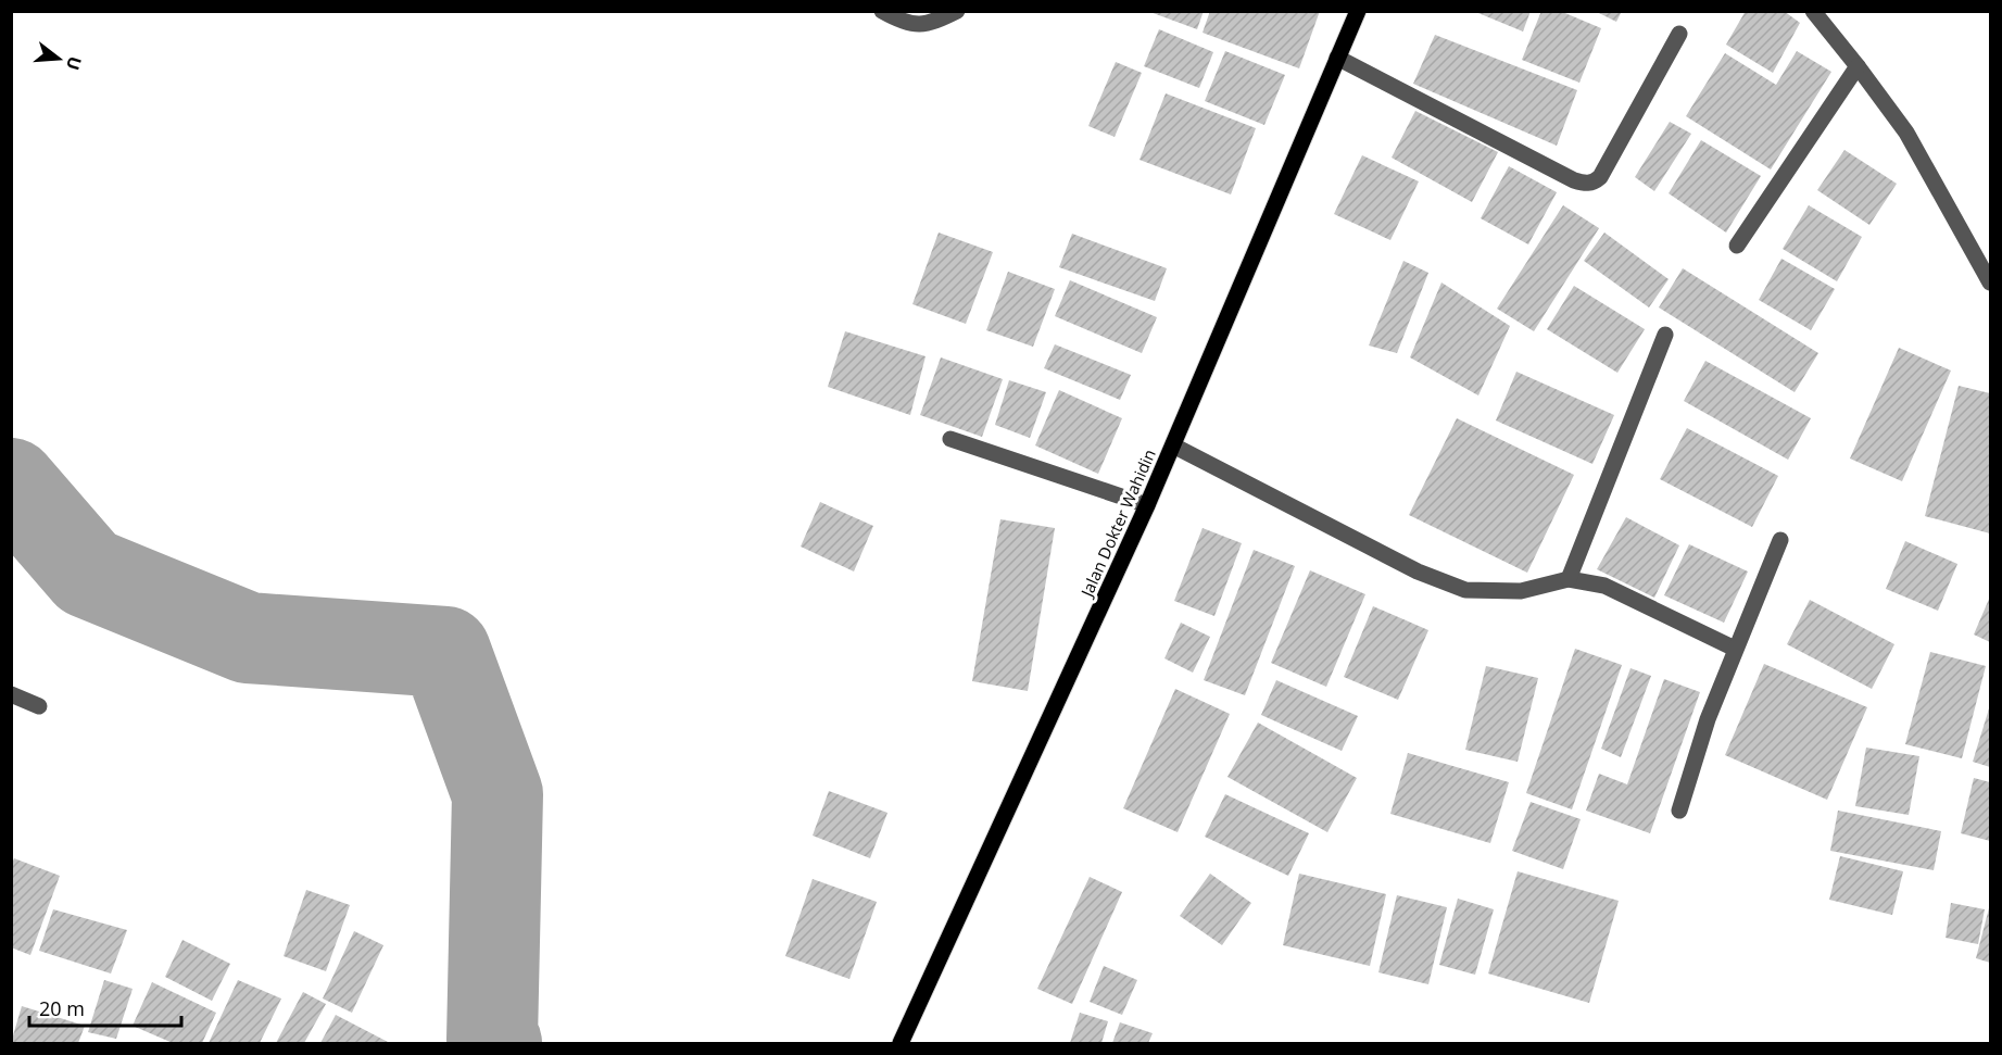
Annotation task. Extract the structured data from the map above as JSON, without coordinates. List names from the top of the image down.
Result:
{
  "streets": {
    "main road": ["Jalan Dokter Wahidin"]
  },
  "scale_bar": "20 m",
  "north": "right"
}
